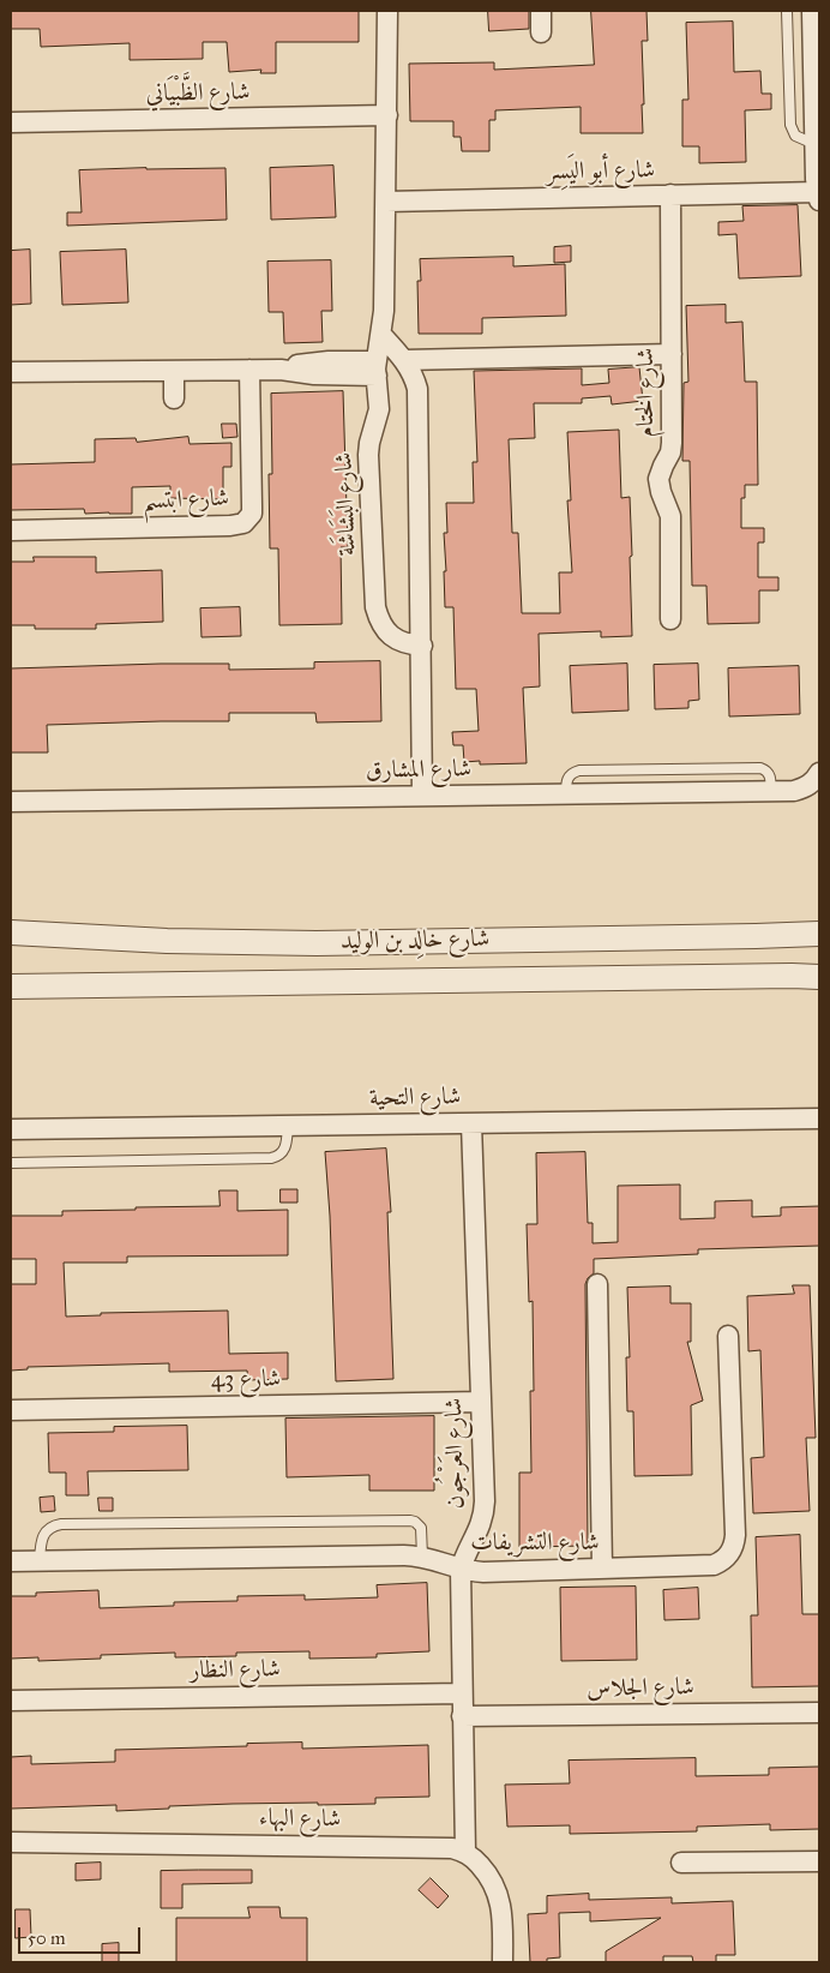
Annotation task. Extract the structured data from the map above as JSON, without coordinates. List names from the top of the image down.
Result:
{
  "streets": {
    "street": [
      "شارع الظَّبْيَاني",
      "شارع أبو اليَسِر",
      "شارع الختام",
      "شارع ابتسم",
      "شارع البَشَاشَة",
      "شارع المشارق",
      "شارع خالِد بن الوليد",
      "شارع التحية",
      "شارع 43",
      "شارع العَرْجُون",
      "شارع التشريفات",
      "شارع النظار",
      "شارع الجلاس",
      "شارع البهاء"
    ]
  },
  "crossings": [
    ["شارع الظَّبْيَاني", "شارع البَشَاشَة"],
    ["شارع أبو اليَسِر", "شارع الختام"],
    ["شارع أبو اليَسِر", "شارع البَشَاشَة"],
    ["شارع التحية", "شارع العَرْجُون"],
    ["شارع 43", "شارع العَرْجُون"],
    ["شارع العَرْجُون", "شارع التشريفات"],
    ["شارع العَرْجُون", "شارع النظار"],
    ["شارع العَرْجُون", "شارع الجلاس"],
    ["شارع العَرْجُون", "شارع البهاء"]
  ],
  "scale_bar": "50 m"
}
